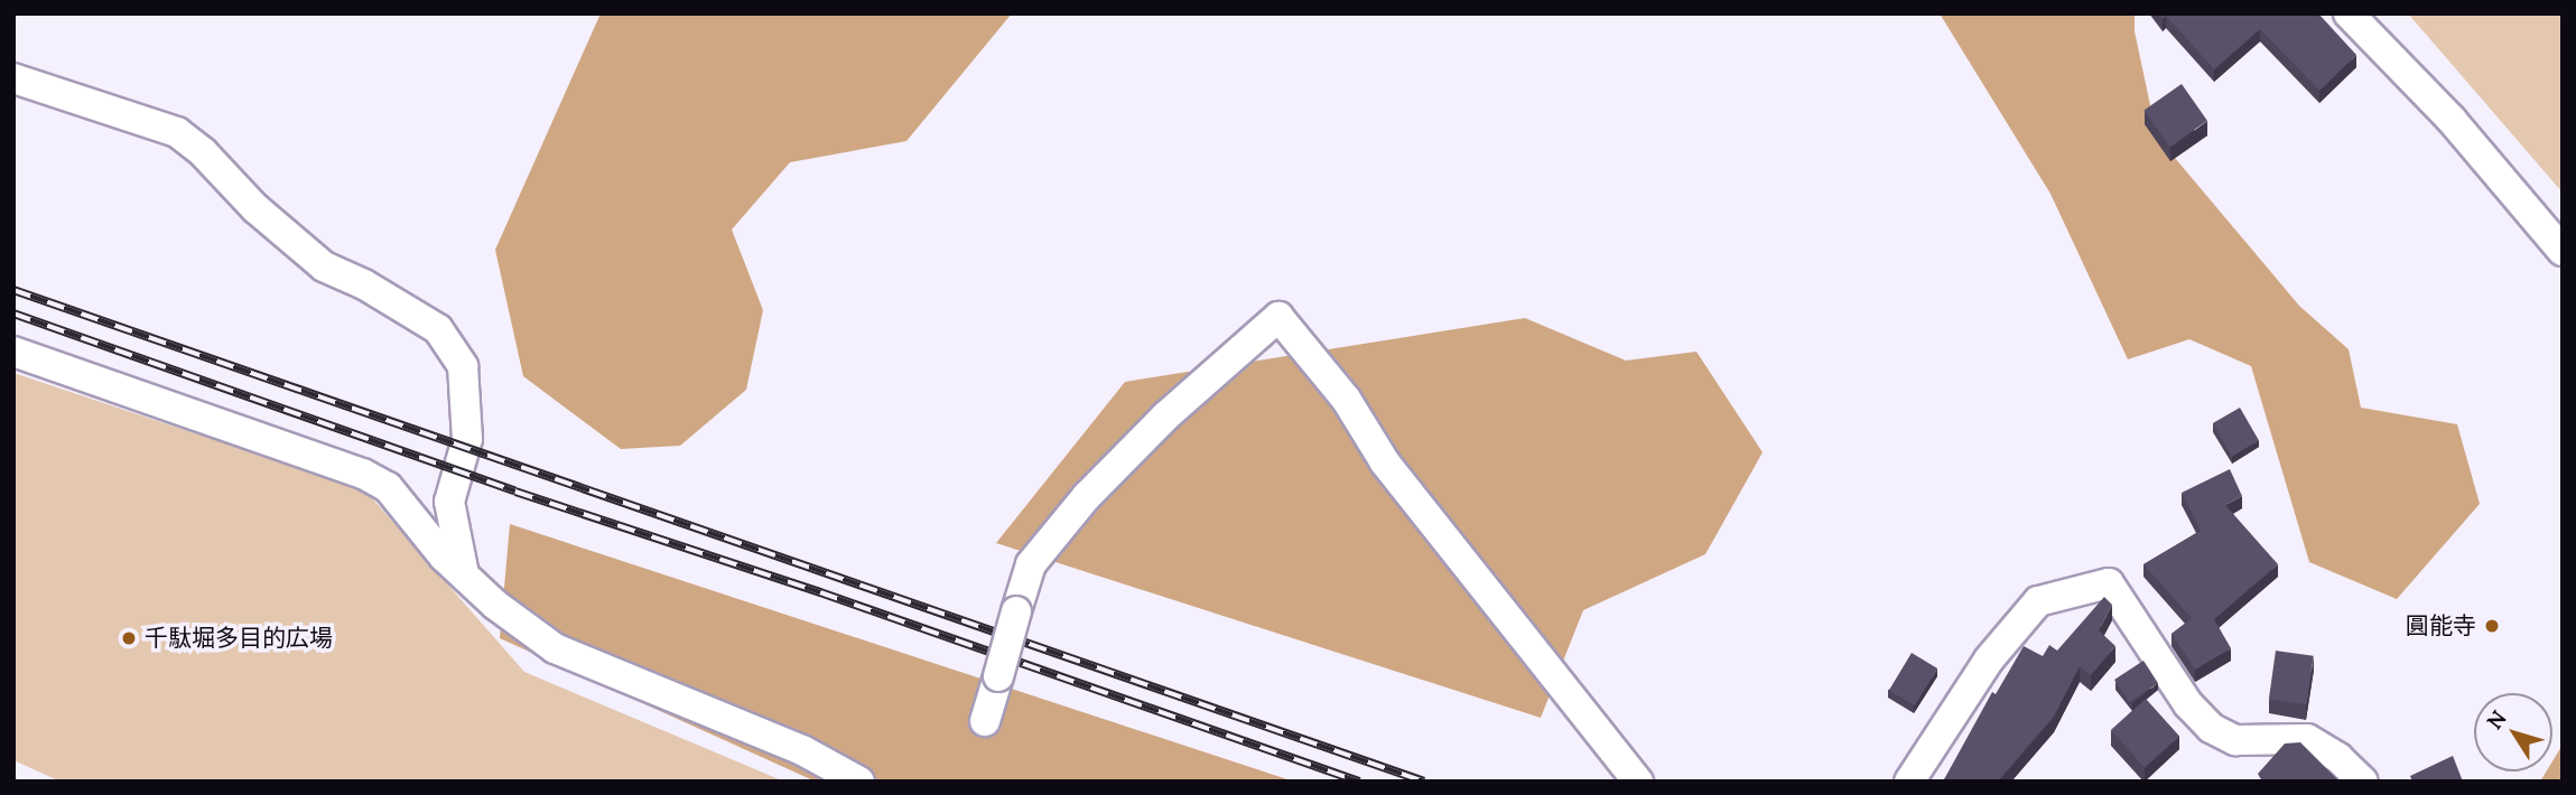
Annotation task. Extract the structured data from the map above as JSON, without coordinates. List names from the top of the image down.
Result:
{
  "places": ["圓能寺", "千駄堀多目的広場"],
  "north": "top left"
}
